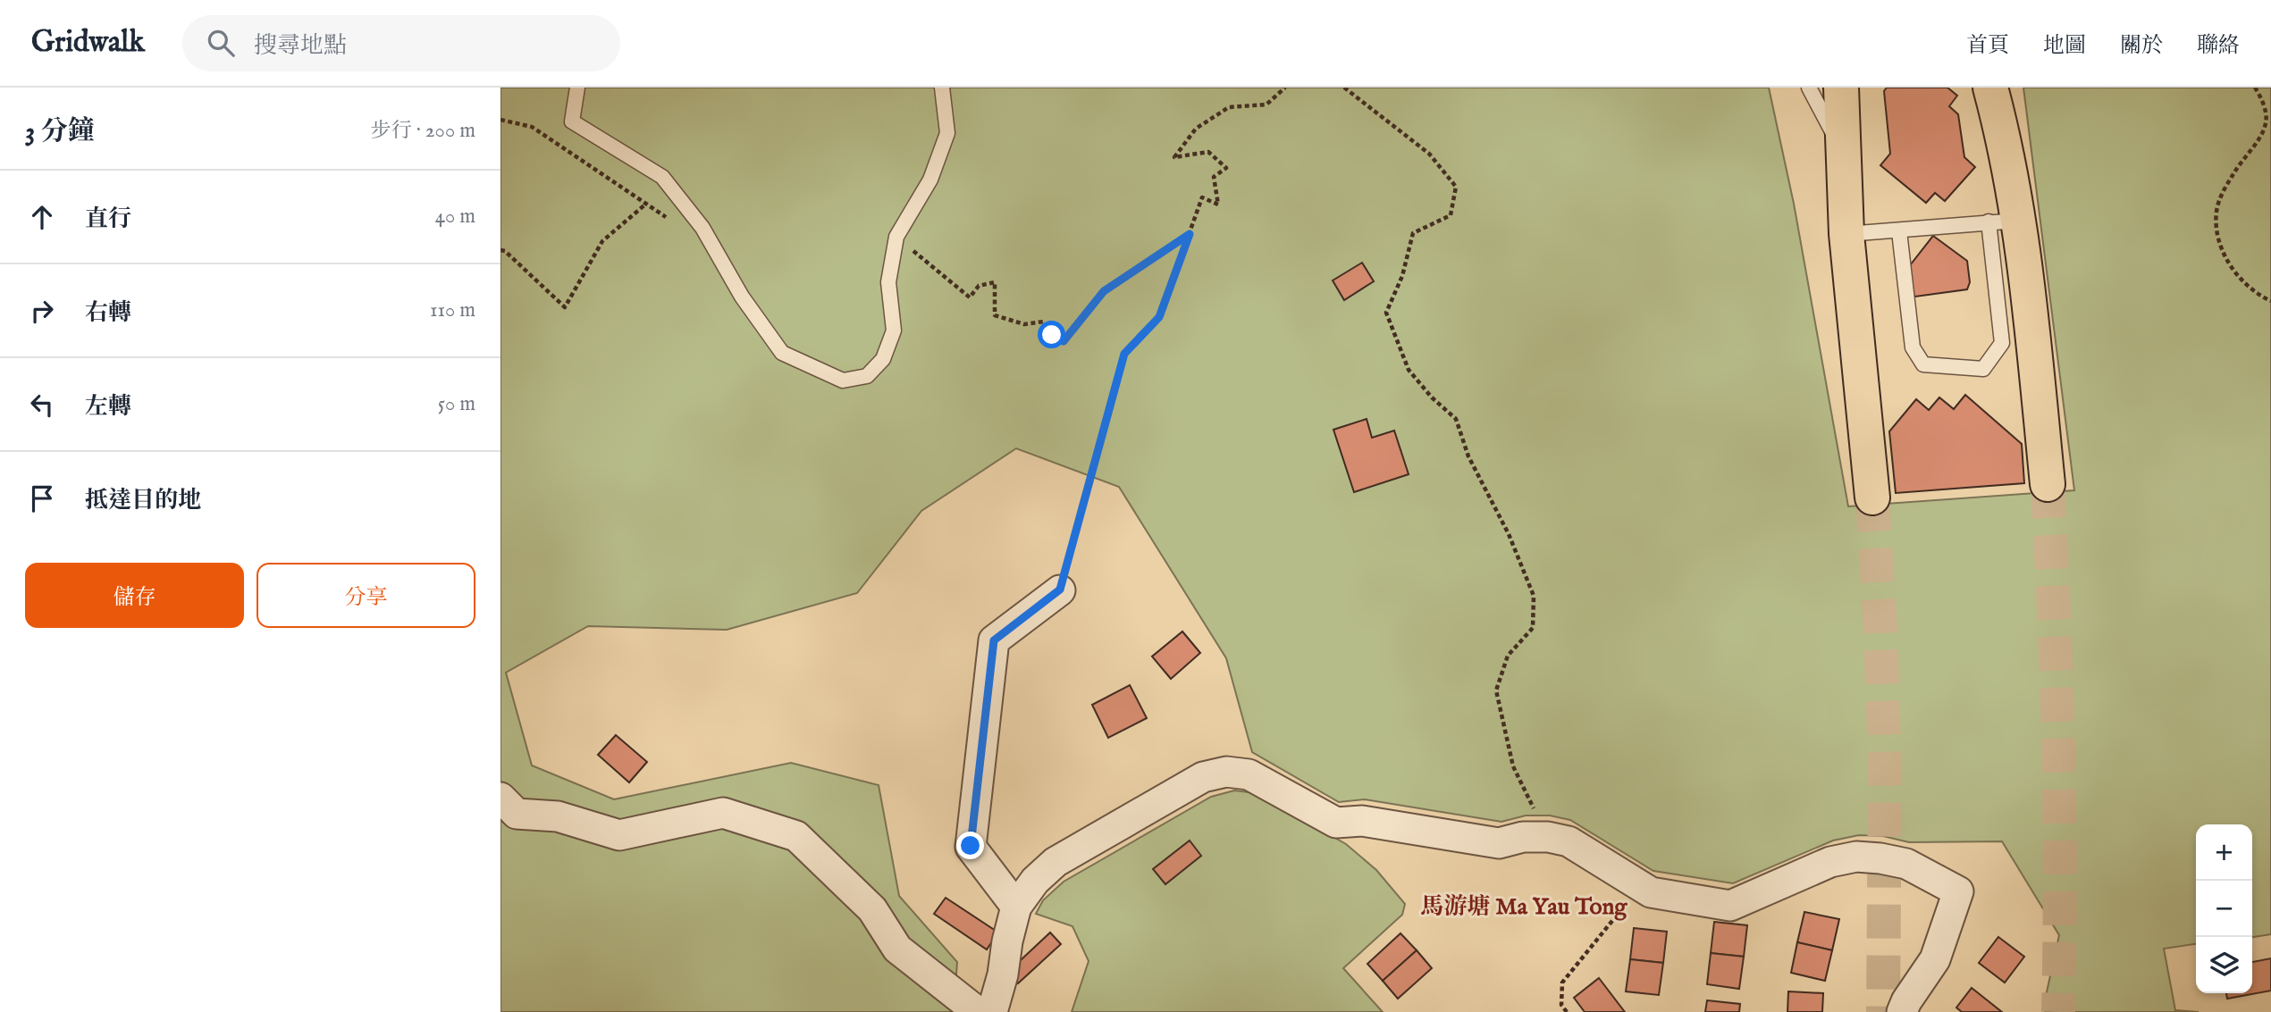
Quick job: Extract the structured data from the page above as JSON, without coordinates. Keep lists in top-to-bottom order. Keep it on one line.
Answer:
{"districts":["馬游塘 Ma Yau Tong"],"page":{"header":"Gridwalk","search":"搜尋地點","nav":["首頁","地圖","關於","聯絡"],"heading":["3 分鐘","步行 · 200 m"],"list":[["直行","40 m"],["右轉","110 m"],["左轉","50 m"],"抵達目的地"],"buttons":["儲存","分享"],"map_buttons":["+","−"]}}
